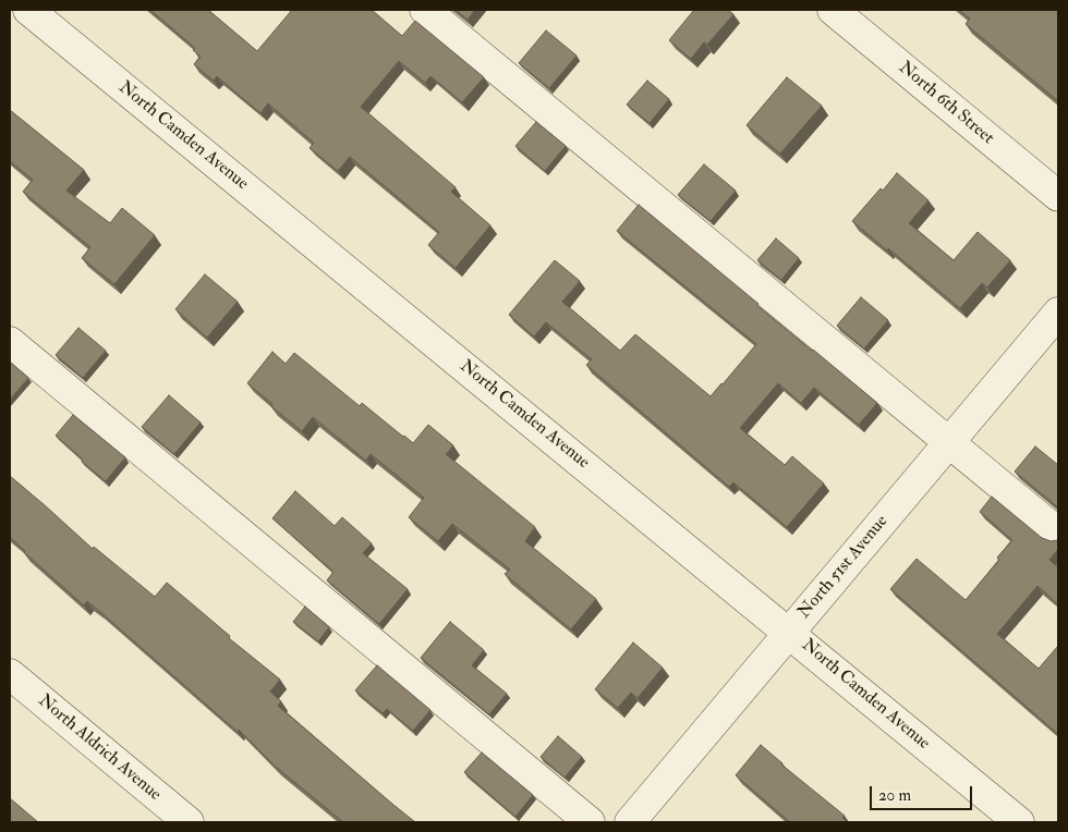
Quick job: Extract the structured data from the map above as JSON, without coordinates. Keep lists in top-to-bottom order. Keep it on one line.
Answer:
{"streets":{"street":["North 6th Street","North Camden Avenue","North 51st Avenue","North Aldrich Avenue"]},"crossings":[["North Camden Avenue","North 51st Avenue"]],"scale_bar":"20 m"}
